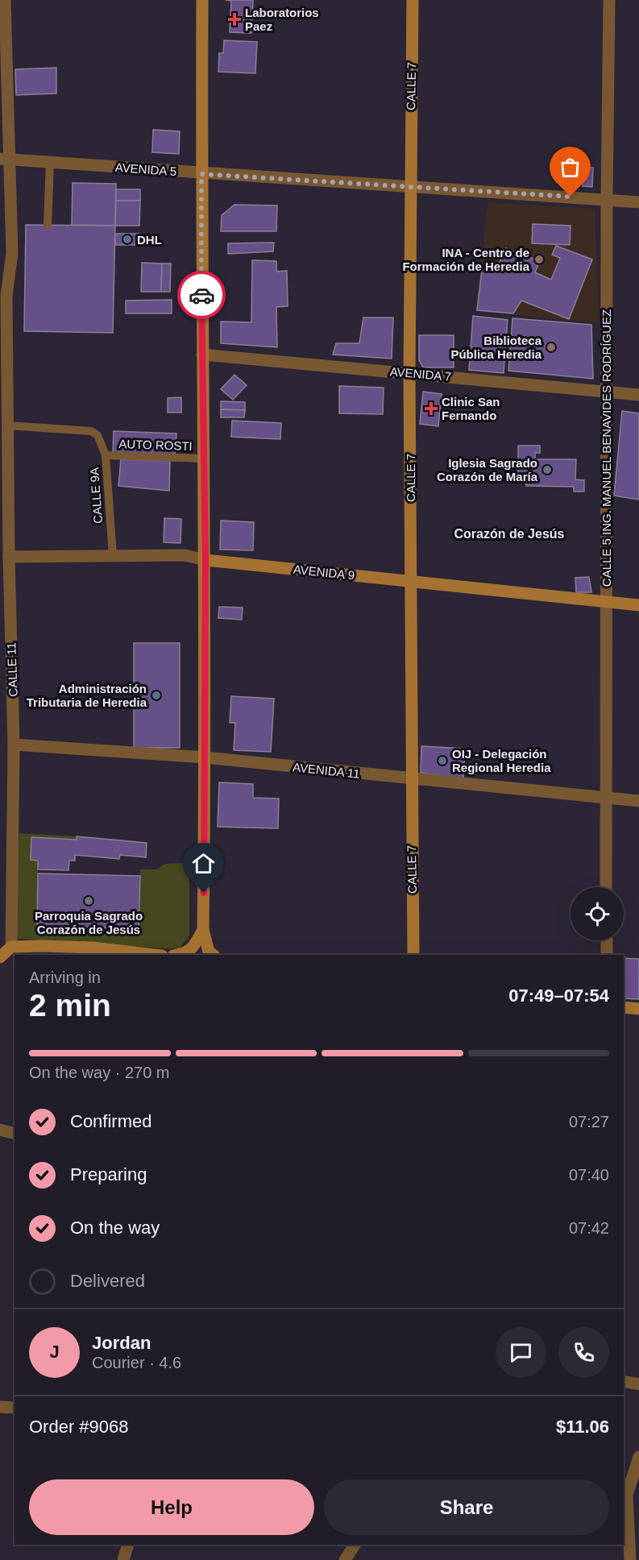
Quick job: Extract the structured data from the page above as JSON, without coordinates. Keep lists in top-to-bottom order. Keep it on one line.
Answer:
{"streets":{"main road":["CALLE 7","AVENIDA 9"],"street":["AVENIDA 5","AVENIDA 7","CALLE 5 ING. MANUEL BENAVIDES RODRÍGUEZ","CALLE 11","AVENIDA 11"],"lane":["AUTO ROSTI","CALLE 9A"]},"crossings":[["CALLE 7","AVENIDA 5"],["CALLE 7","AVENIDA 7"],["CALLE 7","AVENIDA 9"],["CALLE 7","AVENIDA 11"],["AVENIDA 5","CALLE 5 ING. MANUEL BENAVIDES RODRÍGUEZ"],["AVENIDA 5","CALLE 11"],["AVENIDA 7","CALLE 5 ING. MANUEL BENAVIDES RODRÍGUEZ"],["AUTO ROSTI","CALLE 9A"],["CALLE 5 ING. MANUEL BENAVIDES RODRÍGUEZ","AVENIDA 9"],["CALLE 5 ING. MANUEL BENAVIDES RODRÍGUEZ","AVENIDA 11"],["CALLE 9A","AVENIDA 9"],["CALLE 9A","CALLE 11"],["AVENIDA 9","CALLE 11"],["CALLE 11","AVENIDA 11"]],"districts":["Corazón de Jesús"],"places":{"health":["Laboratorios Paez","Clinic San Fernando"],"other":["DHL","INA - Centro de Formación de Heredia","Biblioteca Pública Heredia","Iglesia Sagrado Corazón de María","Administración Tributaria de Heredia","OIJ - Delegación Regional Heredia","Parroquia Sagrado Corazón de Jesús"]},"page":{"heading":["2 min","Arriving in","07:49–07:54"],"panel":["Jordan","Courier · 4.6","Order #9068","$11.06"],"bar":"On the way · 270 m","list":[["Confirmed","07:27"],["Preparing","07:40"],["On the way","07:42"],"Delivered"],"round":"J","buttons":["Help","Share"]}}
